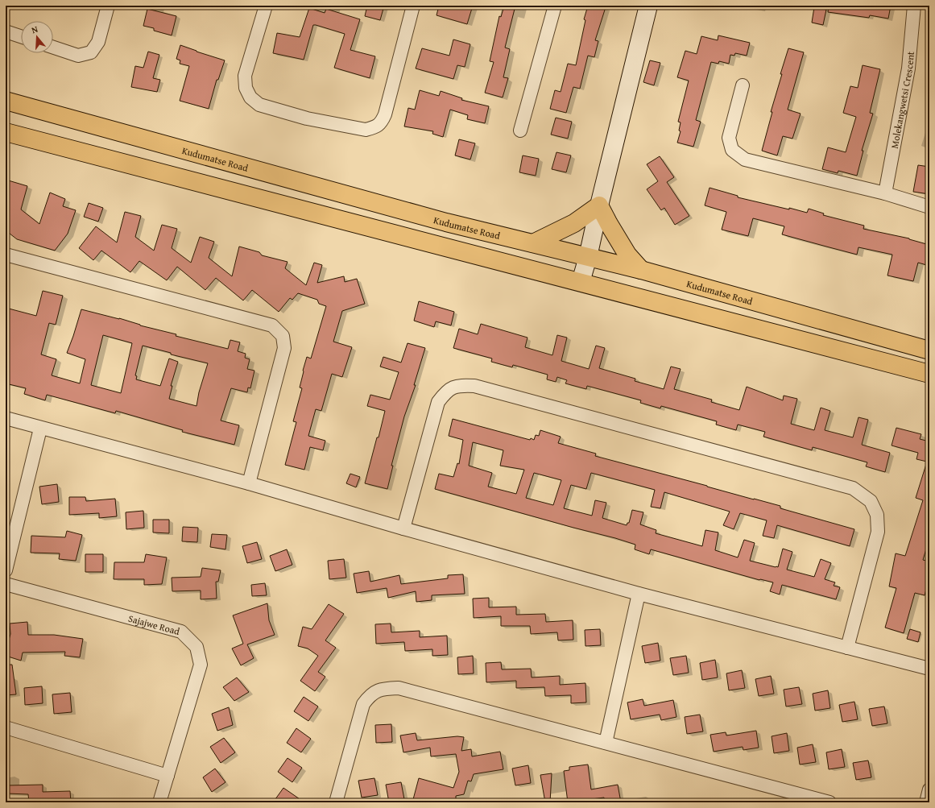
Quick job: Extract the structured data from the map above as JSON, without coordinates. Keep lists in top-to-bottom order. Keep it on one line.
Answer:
{"streets":{"main road":["Kudumatse Road"],"street":["Molekangwetsi Crescent","Sajajwe Road"]},"north":"top"}
